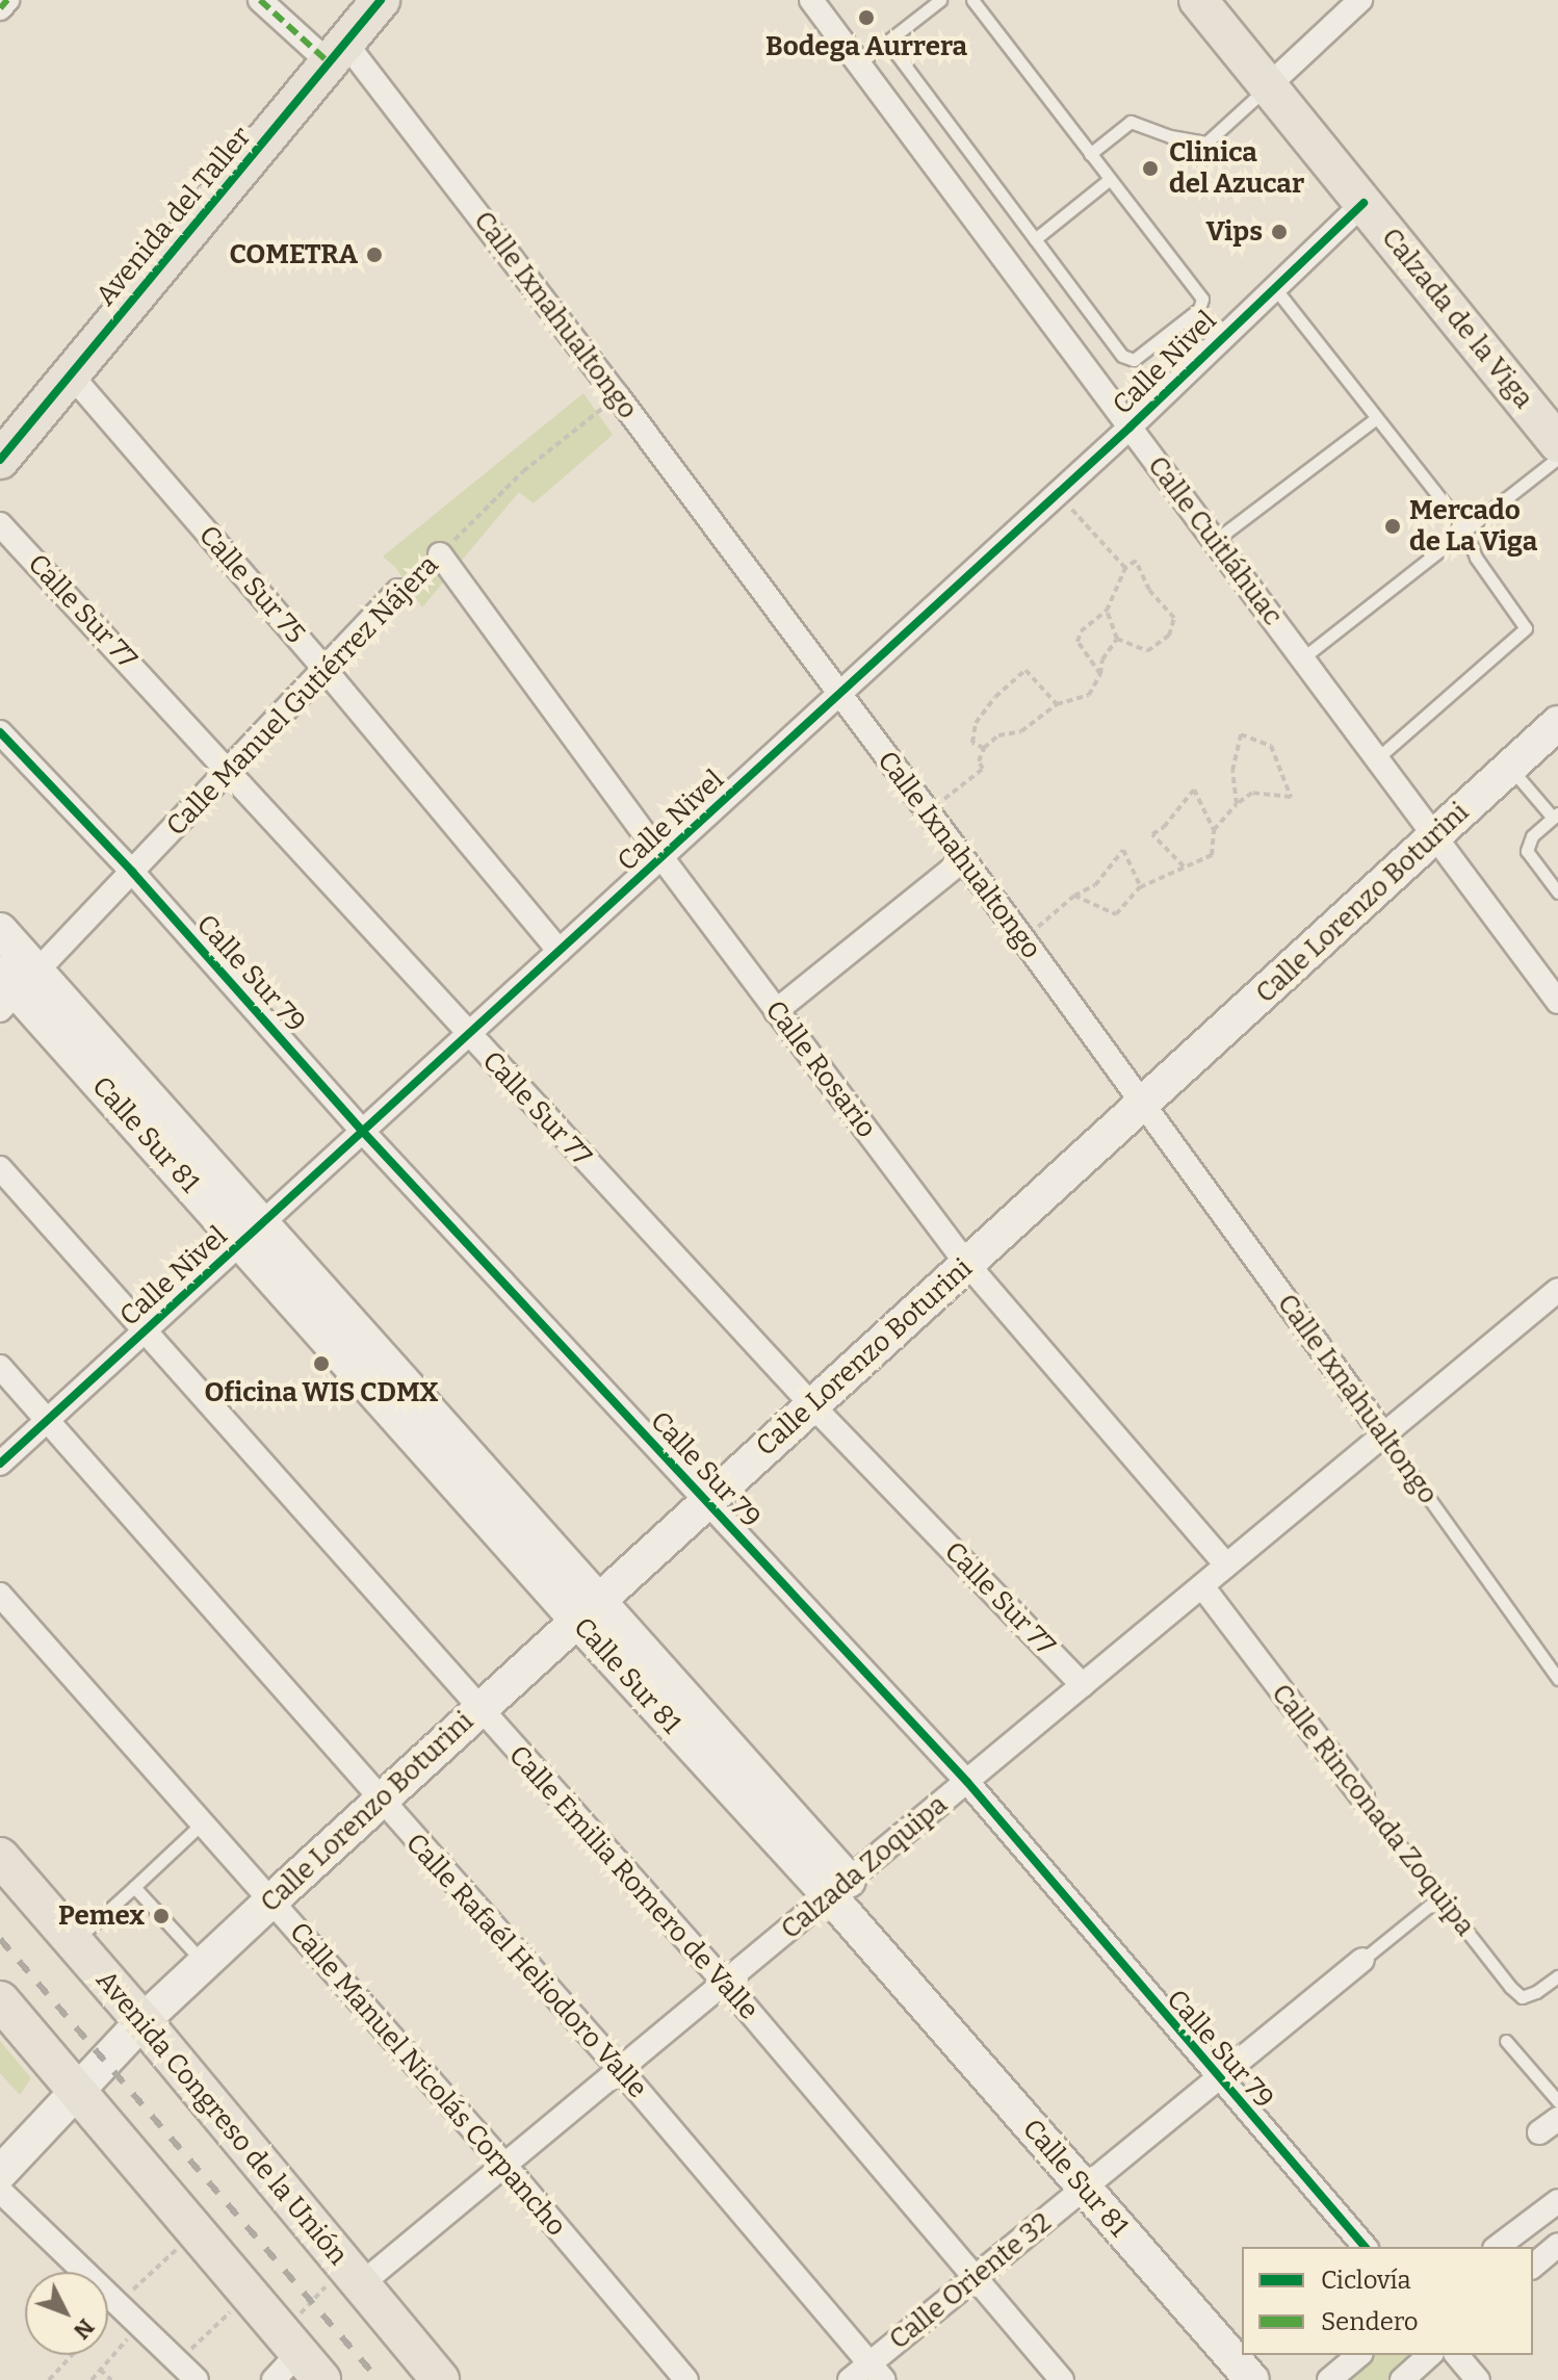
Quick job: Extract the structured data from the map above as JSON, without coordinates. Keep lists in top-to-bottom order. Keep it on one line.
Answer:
{"streets":{"main road":["Avenida del Taller","Calzada de la Viga","Calle Lorenzo Boturini","Calle Sur 81","Avenida Congreso de la Unión"],"street":["Calle Ixnahualtongo","Calle Nivel","Calle Cuitláhuac","Calle Sur 75","Calle Sur 77","Calle Manuel Gutiérrez Nájera","Calle Sur 79","Calle Rosario","Calle Rinconada Zoquipa","Calzada Zoquipa","Calle Emilia Romero de Valle","Calle Rafaél Heliodoro Valle","Calle Manuel Nicolás Corpancho","Calle Oriente 32"]},"crossings":[["Avenida del Taller","Calle Ixnahualtongo"],["Avenida del Taller","Calle Sur 75"],["Calle Ixnahualtongo","Calle Nivel"],["Calle Ixnahualtongo","Calle Manuel Gutiérrez Nájera"],["Calle Ixnahualtongo","Calle Lorenzo Boturini"],["Calle Ixnahualtongo","Calzada Zoquipa"],["Calzada de la Viga","Calle Nivel"],["Calle Nivel","Calle Cuitláhuac"],["Calle Nivel","Calle Sur 75"],["Calle Nivel","Calle Sur 77"],["Calle Nivel","Calle Sur 79"],["Calle Nivel","Calle Rosario"],["Calle Nivel","Calle Sur 81"],["Calle Nivel","Calle Emilia Romero de Valle"],["Calle Nivel","Calle Rafaél Heliodoro Valle"],["Calle Cuitláhuac","Calle Lorenzo Boturini"],["Calle Sur 75","Calle Manuel Gutiérrez Nájera"],["Calle Sur 77","Calle Manuel Gutiérrez Nájera"],["Calle Sur 77","Calle Lorenzo Boturini"],["Calle Sur 77","Calzada Zoquipa"],["Calle Manuel Gutiérrez Nájera","Calle Sur 79"],["Calle Manuel Gutiérrez Nájera","Calle Rosario"],["Calle Manuel Gutiérrez Nájera","Calle Sur 81"],["Calle Lorenzo Boturini","Calle Sur 79"],["Calle Lorenzo Boturini","Calle Rosario"],["Calle Lorenzo Boturini","Calle Sur 81"],["Calle Lorenzo Boturini","Calle Emilia Romero de Valle"],["Calle Lorenzo Boturini","Calle Rafaél Heliodoro Valle"],["Calle Lorenzo Boturini","Calle Manuel Nicolás Corpancho"],["Calle Lorenzo Boturini","Avenida Congreso de la Unión"],["Calle Sur 79","Calzada Zoquipa"],["Calle Sur 79","Calle Oriente 32"],["Calle Rosario","Calzada Zoquipa"],["Calle Sur 81","Calzada Zoquipa"],["Calle Sur 81","Calle Oriente 32"],["Calle Rinconada Zoquipa","Calzada Zoquipa"],["Calle Rinconada Zoquipa","Calle Oriente 32"],["Calzada Zoquipa","Calle Emilia Romero de Valle"],["Calzada Zoquipa","Calle Rafaél Heliodoro Valle"],["Calzada Zoquipa","Calle Manuel Nicolás Corpancho"],["Calzada Zoquipa","Avenida Congreso de la Unión"],["Calle Emilia Romero de Valle","Calle Oriente 32"],["Calle Rafaél Heliodoro Valle","Calle Oriente 32"]],"places":["Bodega Aurrera","Clinica del Azucar","Vips","COMETRA","Mercado de La Viga","Oficina WIS CDMX","Pemex"],"legend":["Ciclovía","Sendero"],"north":"bottom right"}
